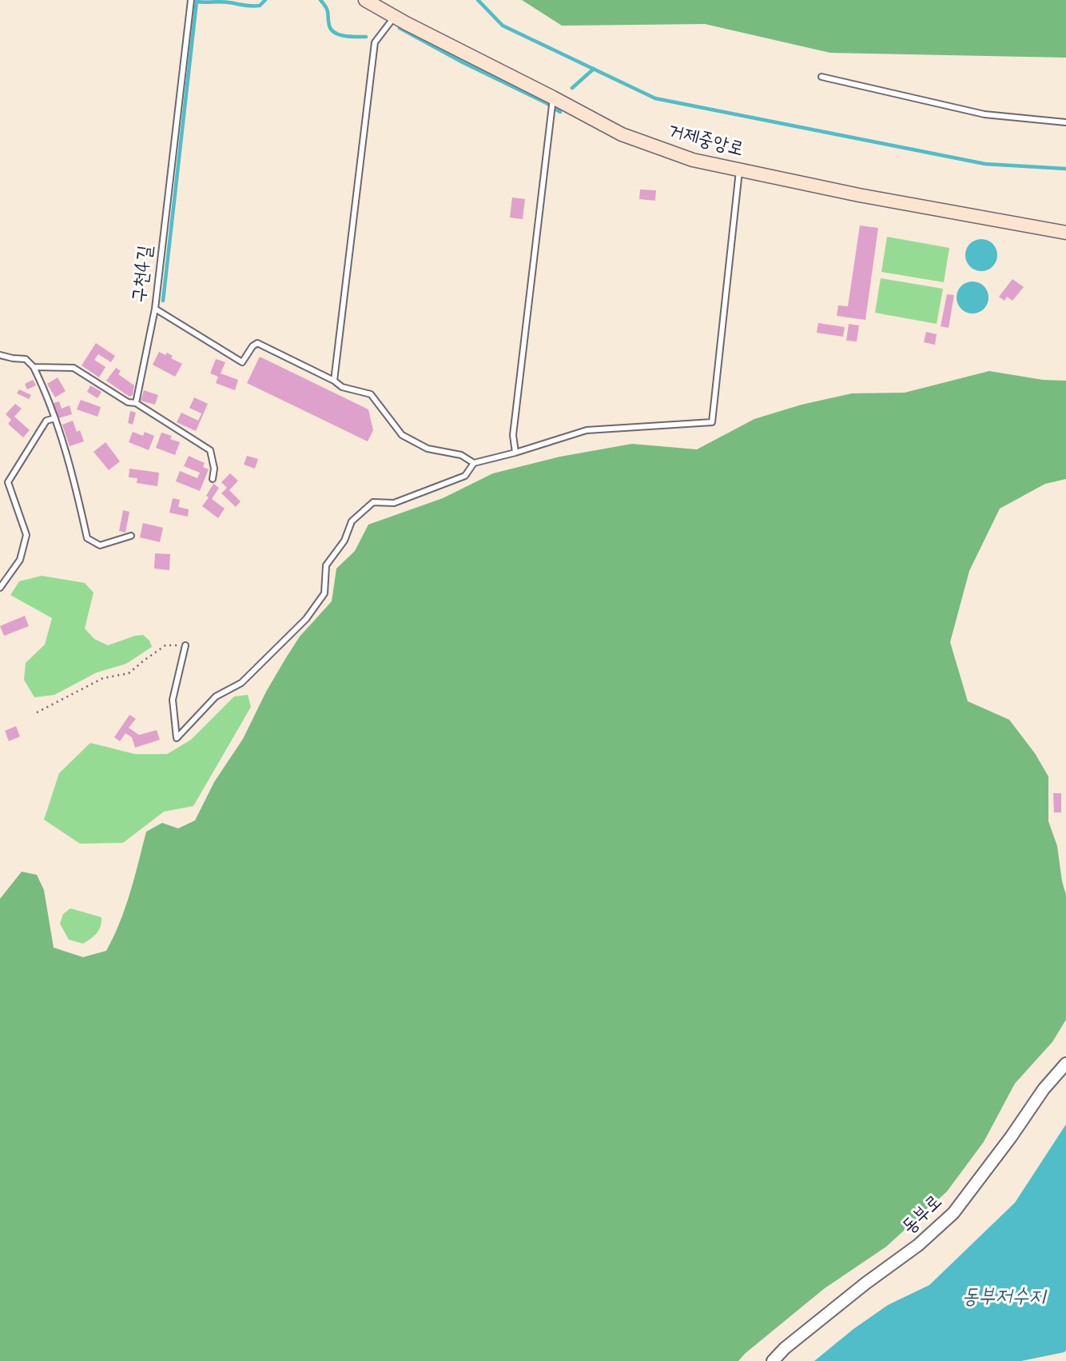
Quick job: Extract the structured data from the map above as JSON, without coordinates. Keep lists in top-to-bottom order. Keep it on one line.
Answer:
{"streets":{"main road":["거제중앙로"],"street":["동부로"],"lane":["구천4길"]},"water":["동부저수지"]}
